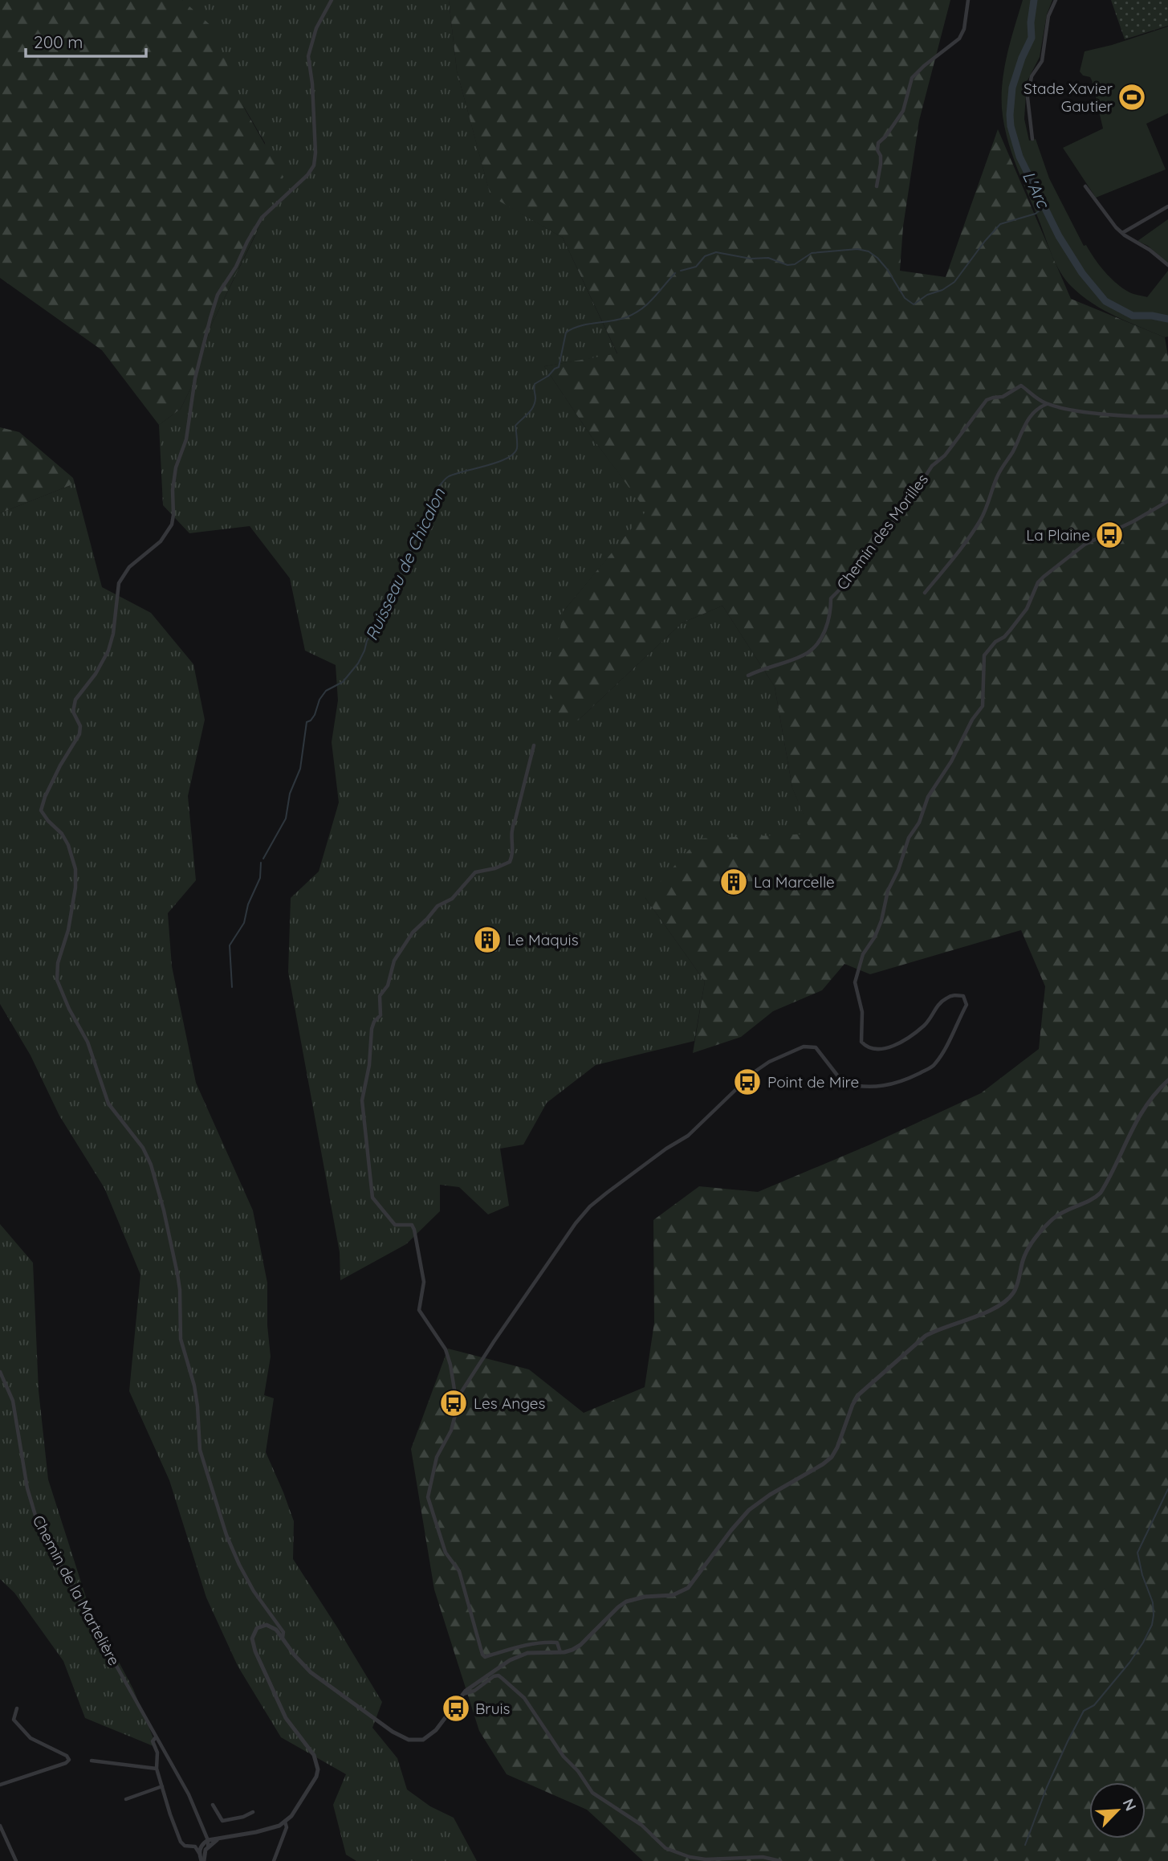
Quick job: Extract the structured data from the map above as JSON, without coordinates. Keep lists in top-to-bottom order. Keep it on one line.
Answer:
{"streets":{"street":["Chemin des Morilles","Chemin de la Martelière"]},"water":["L'Arc","Ruisseau de Chicalon"],"places":{"sports":["Stade Xavier Gautier"],"bus stop":["La Plaine","Point de Mire","Les Anges","Bruis"],"building":["La Marcelle","Le Maquis"]},"scale_bar":"200 m","north":"top right"}
